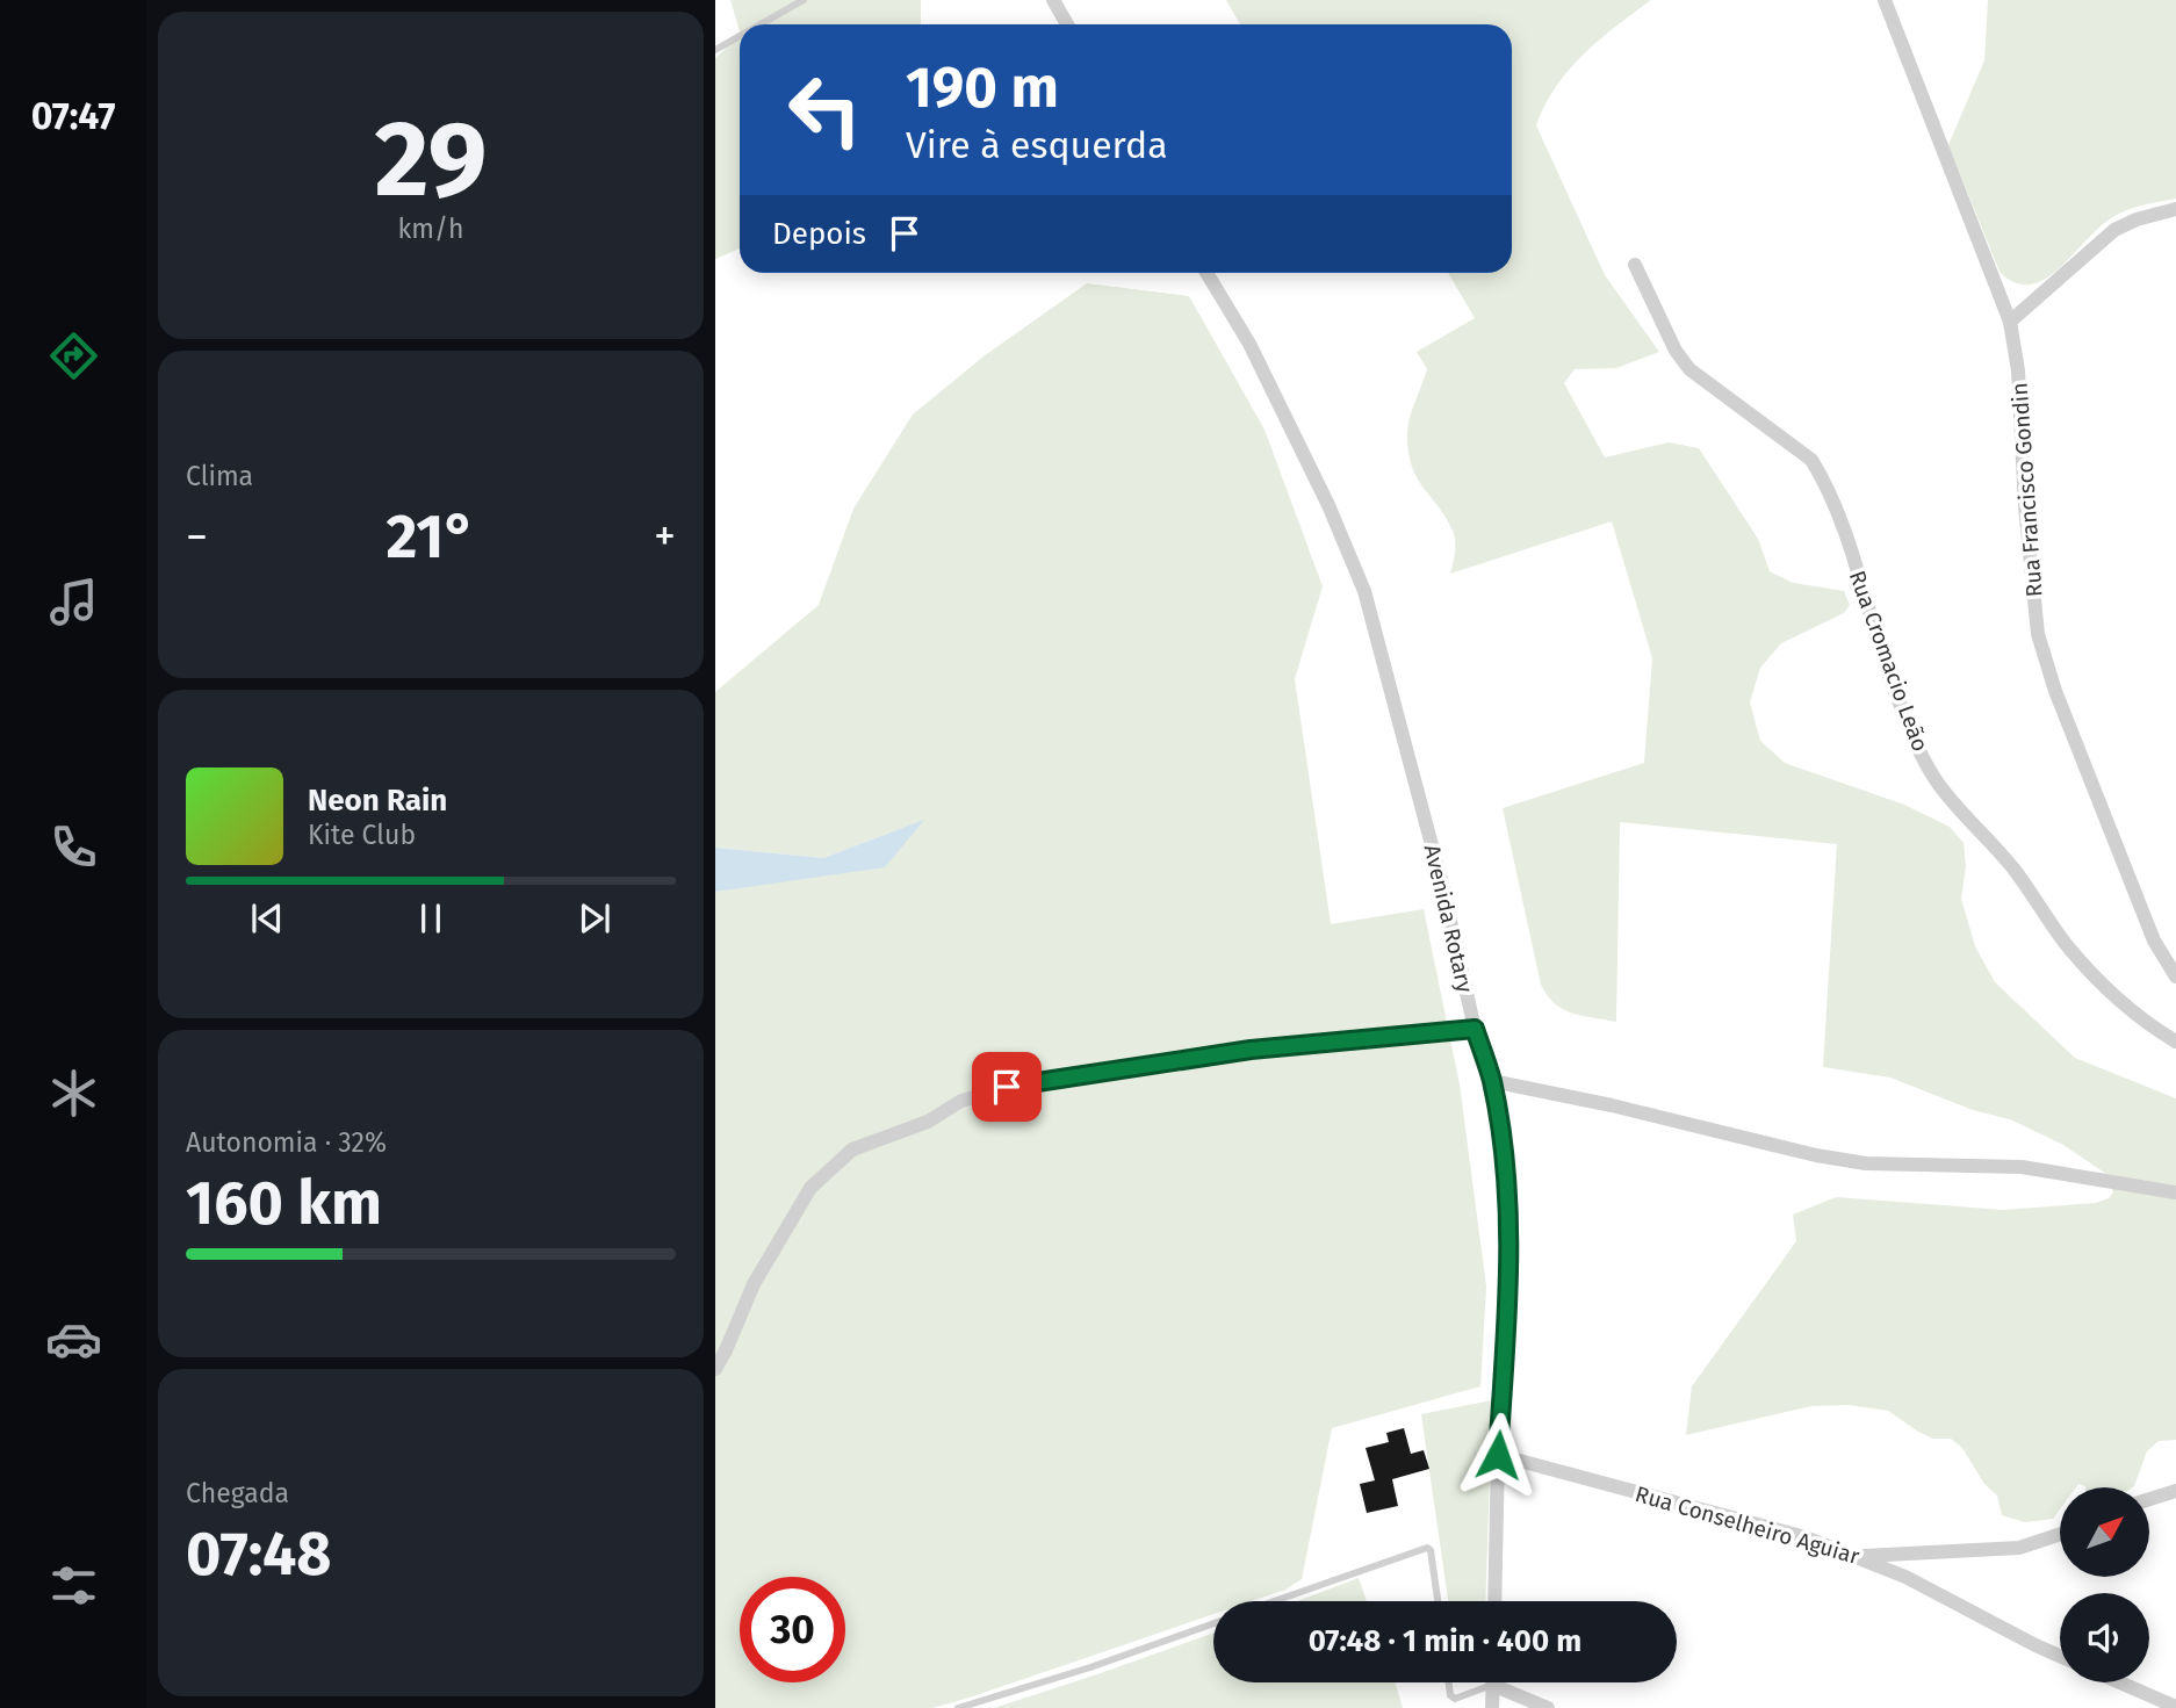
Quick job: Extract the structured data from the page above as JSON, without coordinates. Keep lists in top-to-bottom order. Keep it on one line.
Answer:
{"streets":{"street":["Rua Francisco Gondin","Rua Cromacio Leão","Avenida Rotary","Rua Conselheiro Aguiar"]},"crossings":[["Avenida Rotary","Rua Conselheiro Aguiar"]],"north":"top right","page":{"tabs":"07:47","tile":[["29","km/h"],"Clima",["Autonomia · 32%","160 km"],["Chegada","07:48"]],"turn":["190 m","Vire à esquerda"],"then":"Depois","heat":["−","21°","+"],"song":["Neon Rain","Kite Club"],"limit":"30","trip":"07:48 · 1 min · 400 m"}}
